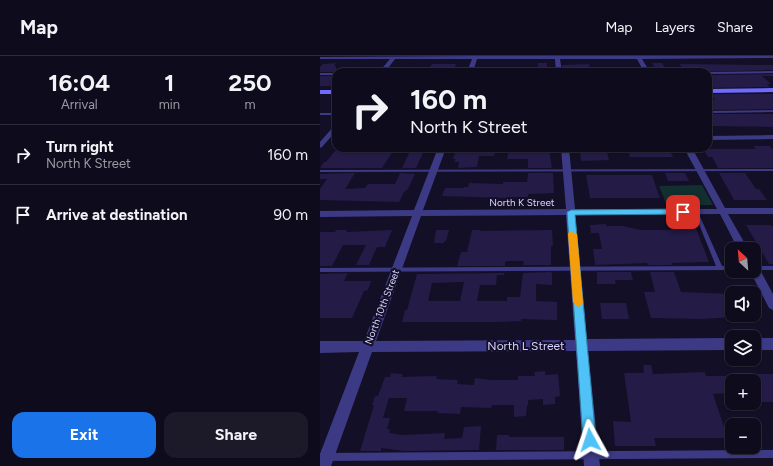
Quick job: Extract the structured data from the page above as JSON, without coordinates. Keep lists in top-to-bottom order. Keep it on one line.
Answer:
{"streets":{"street":["North K Street","North 10th Street","North L Street"]},"crossings":[["North K Street","North 10th Street"],["North 10th Street","North L Street"]],"north":"top left","page":{"header":"Map","nav":["Map","Layers","Share"],"eta":["16:04","Arrival","1","min","250","m"],"turn":["160 m","North K Street"],"list":[{"name":"Turn right","note":"North K Street","value":"160 m"},{"name":"Arrive at destination","value":"90 m"}],"map_buttons":["+","−"],"buttons":["Exit","Share"]}}
